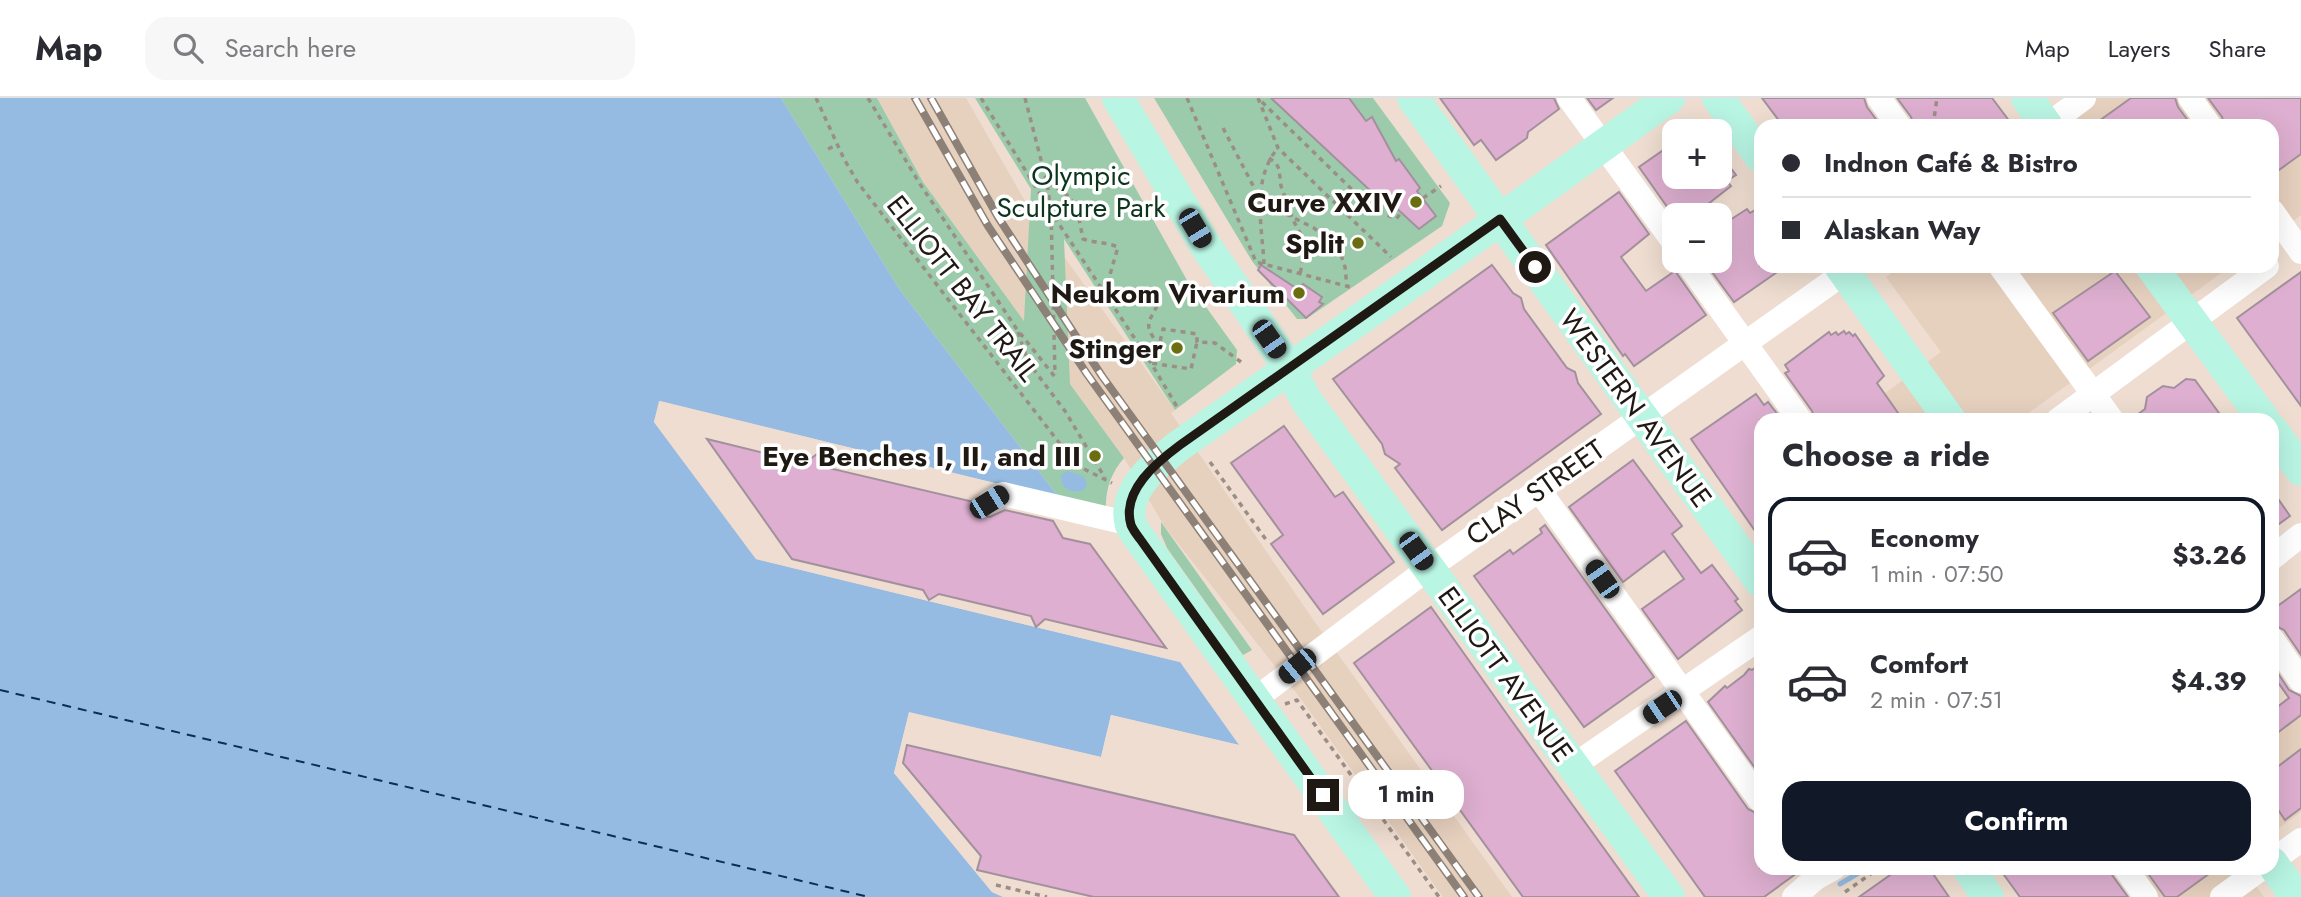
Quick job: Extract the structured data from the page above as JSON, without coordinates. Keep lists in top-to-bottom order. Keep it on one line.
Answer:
{"streets":{"main road":["WESTERN AVENUE","ELLIOTT AVENUE"],"street":["CLAY STREET"],"path":["ELLIOTT BAY TRAIL"]},"crossings":[["WESTERN AVENUE","CLAY STREET"],["CLAY STREET","ELLIOTT AVENUE"]],"parks":["Olympic Sculpture Park"],"places":["Curve XXIV","Split","Neukom Vivarium","Stinger","Eye Benches I, II, and III"],"page":{"header":"Map","search":"Search here","nav":["Map","Layers","Share"],"map_buttons":["+","−"],"banner":["Indnon Café & Bistro","Alaskan Way"],"heading":"Choose a ride","list":[{"name":"Economy","note":"1 min · 07:50","value":"$3.26"},{"name":"Comfort","note":"2 min · 07:51","value":"$4.39"}],"buttons":"Confirm","bubble":"1 min"}}
